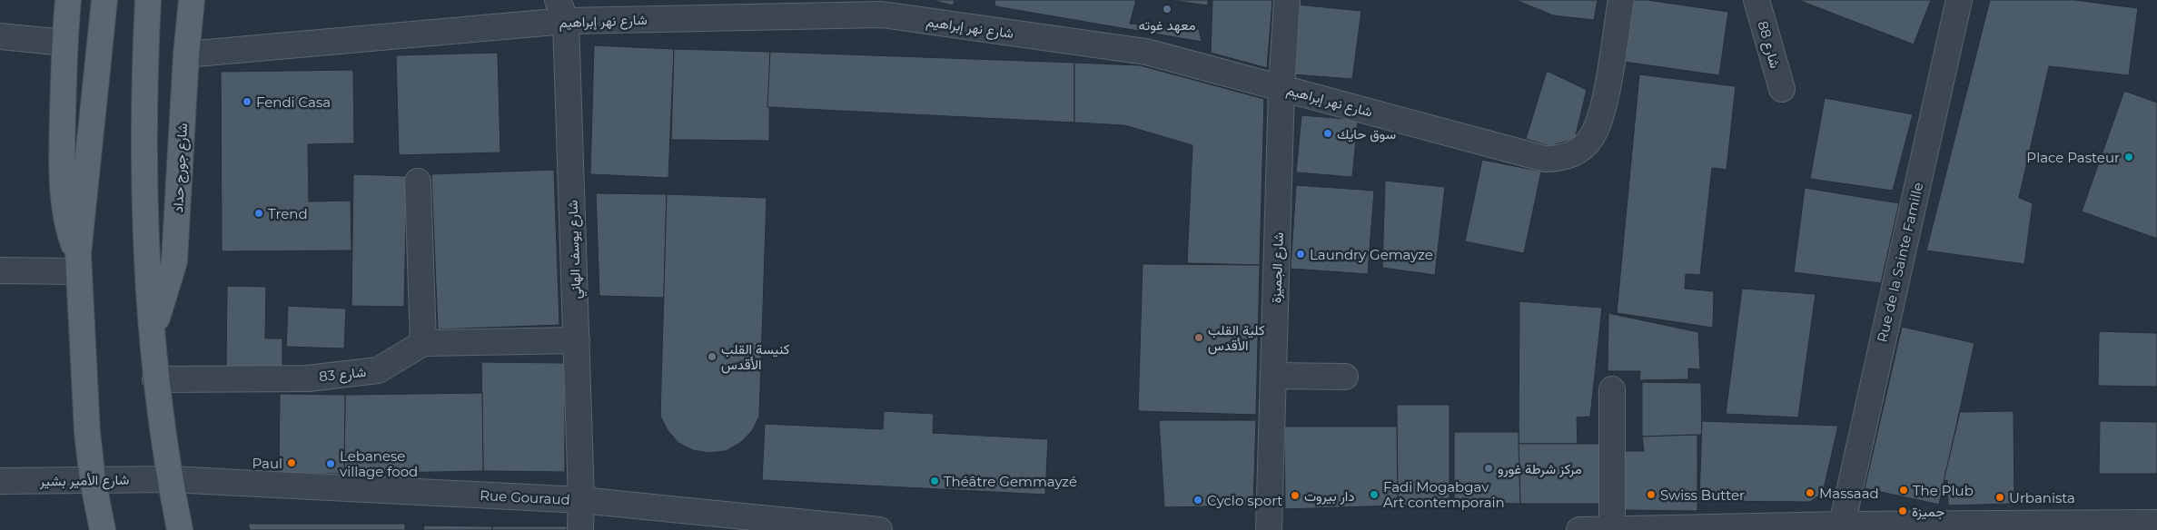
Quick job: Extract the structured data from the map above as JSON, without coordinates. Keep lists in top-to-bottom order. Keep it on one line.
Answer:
{"streets":{"main road":["شارع جورج حداد"],"street":["شارع نهر إبراهيم","شارع 88","شارع يوسف الهاني","Rue de la Sainte Famille","شارع الجميزة","شارع 83","شارع الأمير بشير","Rue Gouraud"]},"crossings":[["شارع نهر إبراهيم","شارع جورج حداد"],["شارع نهر إبراهيم","شارع يوسف الهاني"],["شارع نهر إبراهيم","شارع الجميزة"],["شارع جورج حداد","شارع 83"],["شارع جورج حداد","شارع الأمير بشير"],["شارع جورج حداد","Rue Gouraud"],["شارع يوسف الهاني","شارع 83"],["شارع يوسف الهاني","Rue Gouraud"],["شارع الأمير بشير","Rue Gouraud"]],"places":["معهد غوته","Fendi Casa","سوق حايك","Place Pasteur","Trend","Laundry Gemayze","كلية القلب الأقدس","كنيسة القلب الأقدس","Paul","Lebanese village food","مركز شرطة غورو","Théâtre Gemmayzé","The Plub","Massaad","Fadi Mogabgav Art contemporain","Swiss Butter","دار بيروت","Urbanista","Cyclo sport","جميزة"]}
